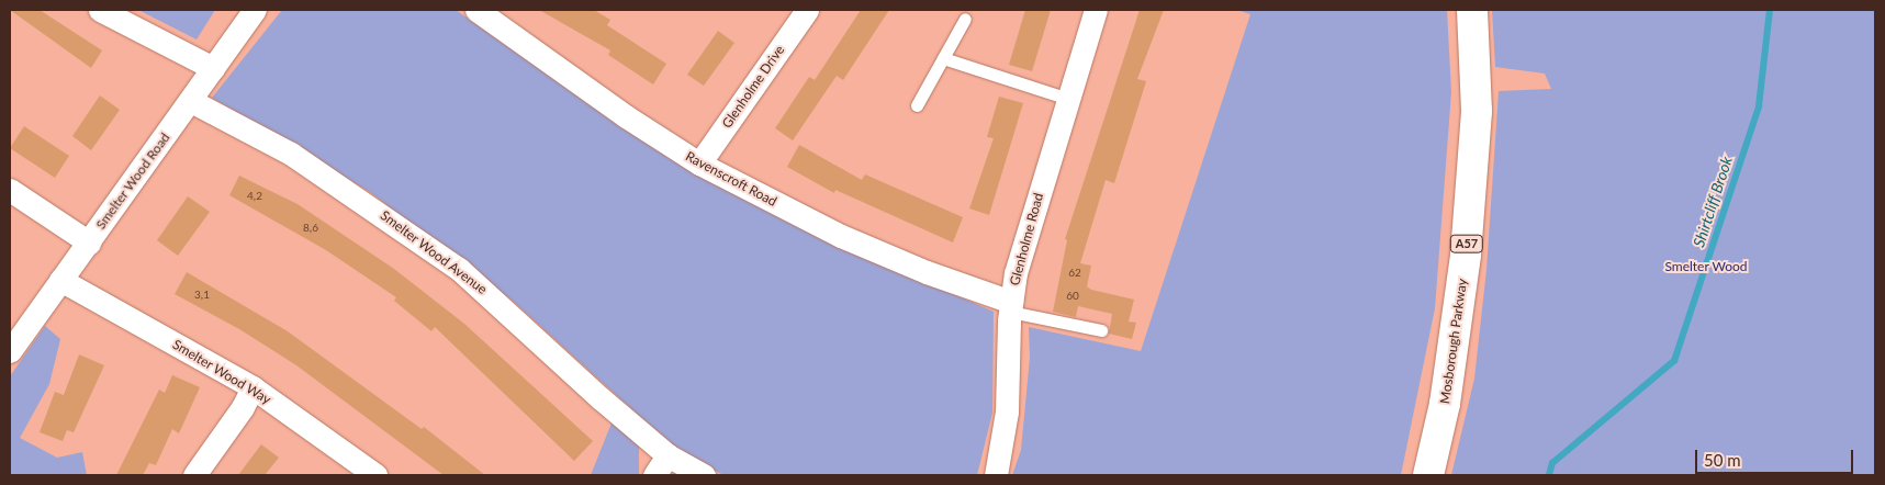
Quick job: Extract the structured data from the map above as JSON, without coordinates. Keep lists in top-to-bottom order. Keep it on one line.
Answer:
{"streets":{"highway":["A57","Mosborough Parkway"],"street":["Glenholme Drive","Ravenscroft Road","Smelter Wood Road","Glenholme Road","Smelter Wood Avenue","Smelter Wood Way"]},"crossings":[["Glenholme Drive","Ravenscroft Road"],["Ravenscroft Road","Glenholme Road"],["Smelter Wood Road","Smelter Wood Avenue"],["Smelter Wood Road","Smelter Wood Way"]],"water":["Shirtcliff Brook"],"parks":["Smelter Wood"],"house_numbers":["4,2","8,6","62","3,1","60"],"scale_bar":"50 m"}
